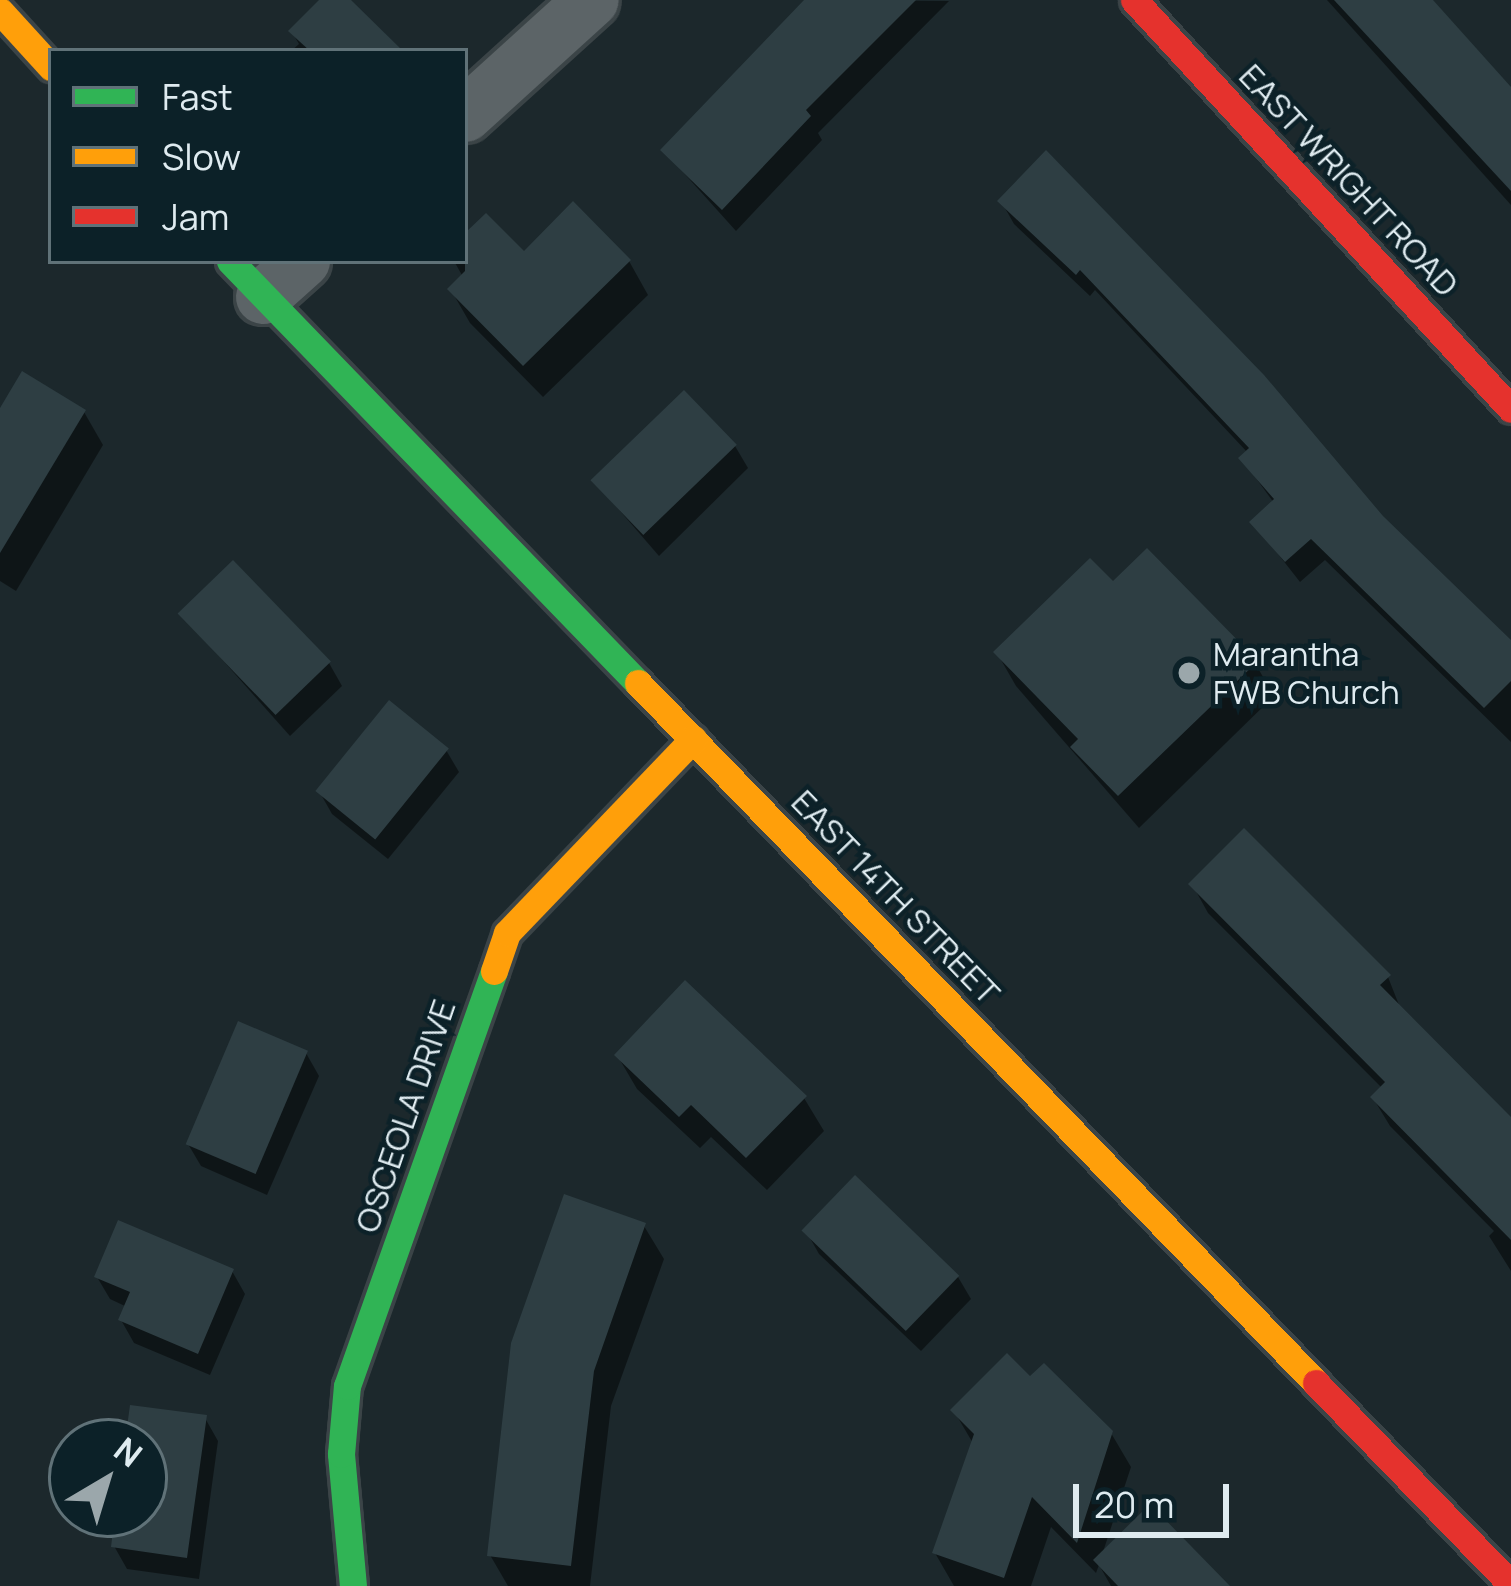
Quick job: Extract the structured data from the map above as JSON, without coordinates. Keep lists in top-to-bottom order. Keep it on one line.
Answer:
{"streets":{"street":["EAST WRIGHT ROAD","EAST 14TH STREET","OSCEOLA DRIVE"]},"crossings":[["EAST 14TH STREET","OSCEOLA DRIVE"]],"places":["Marantha FWB Church"],"legend":["Fast","Slow","Jam"],"scale_bar":"20 m","north":"top right"}
